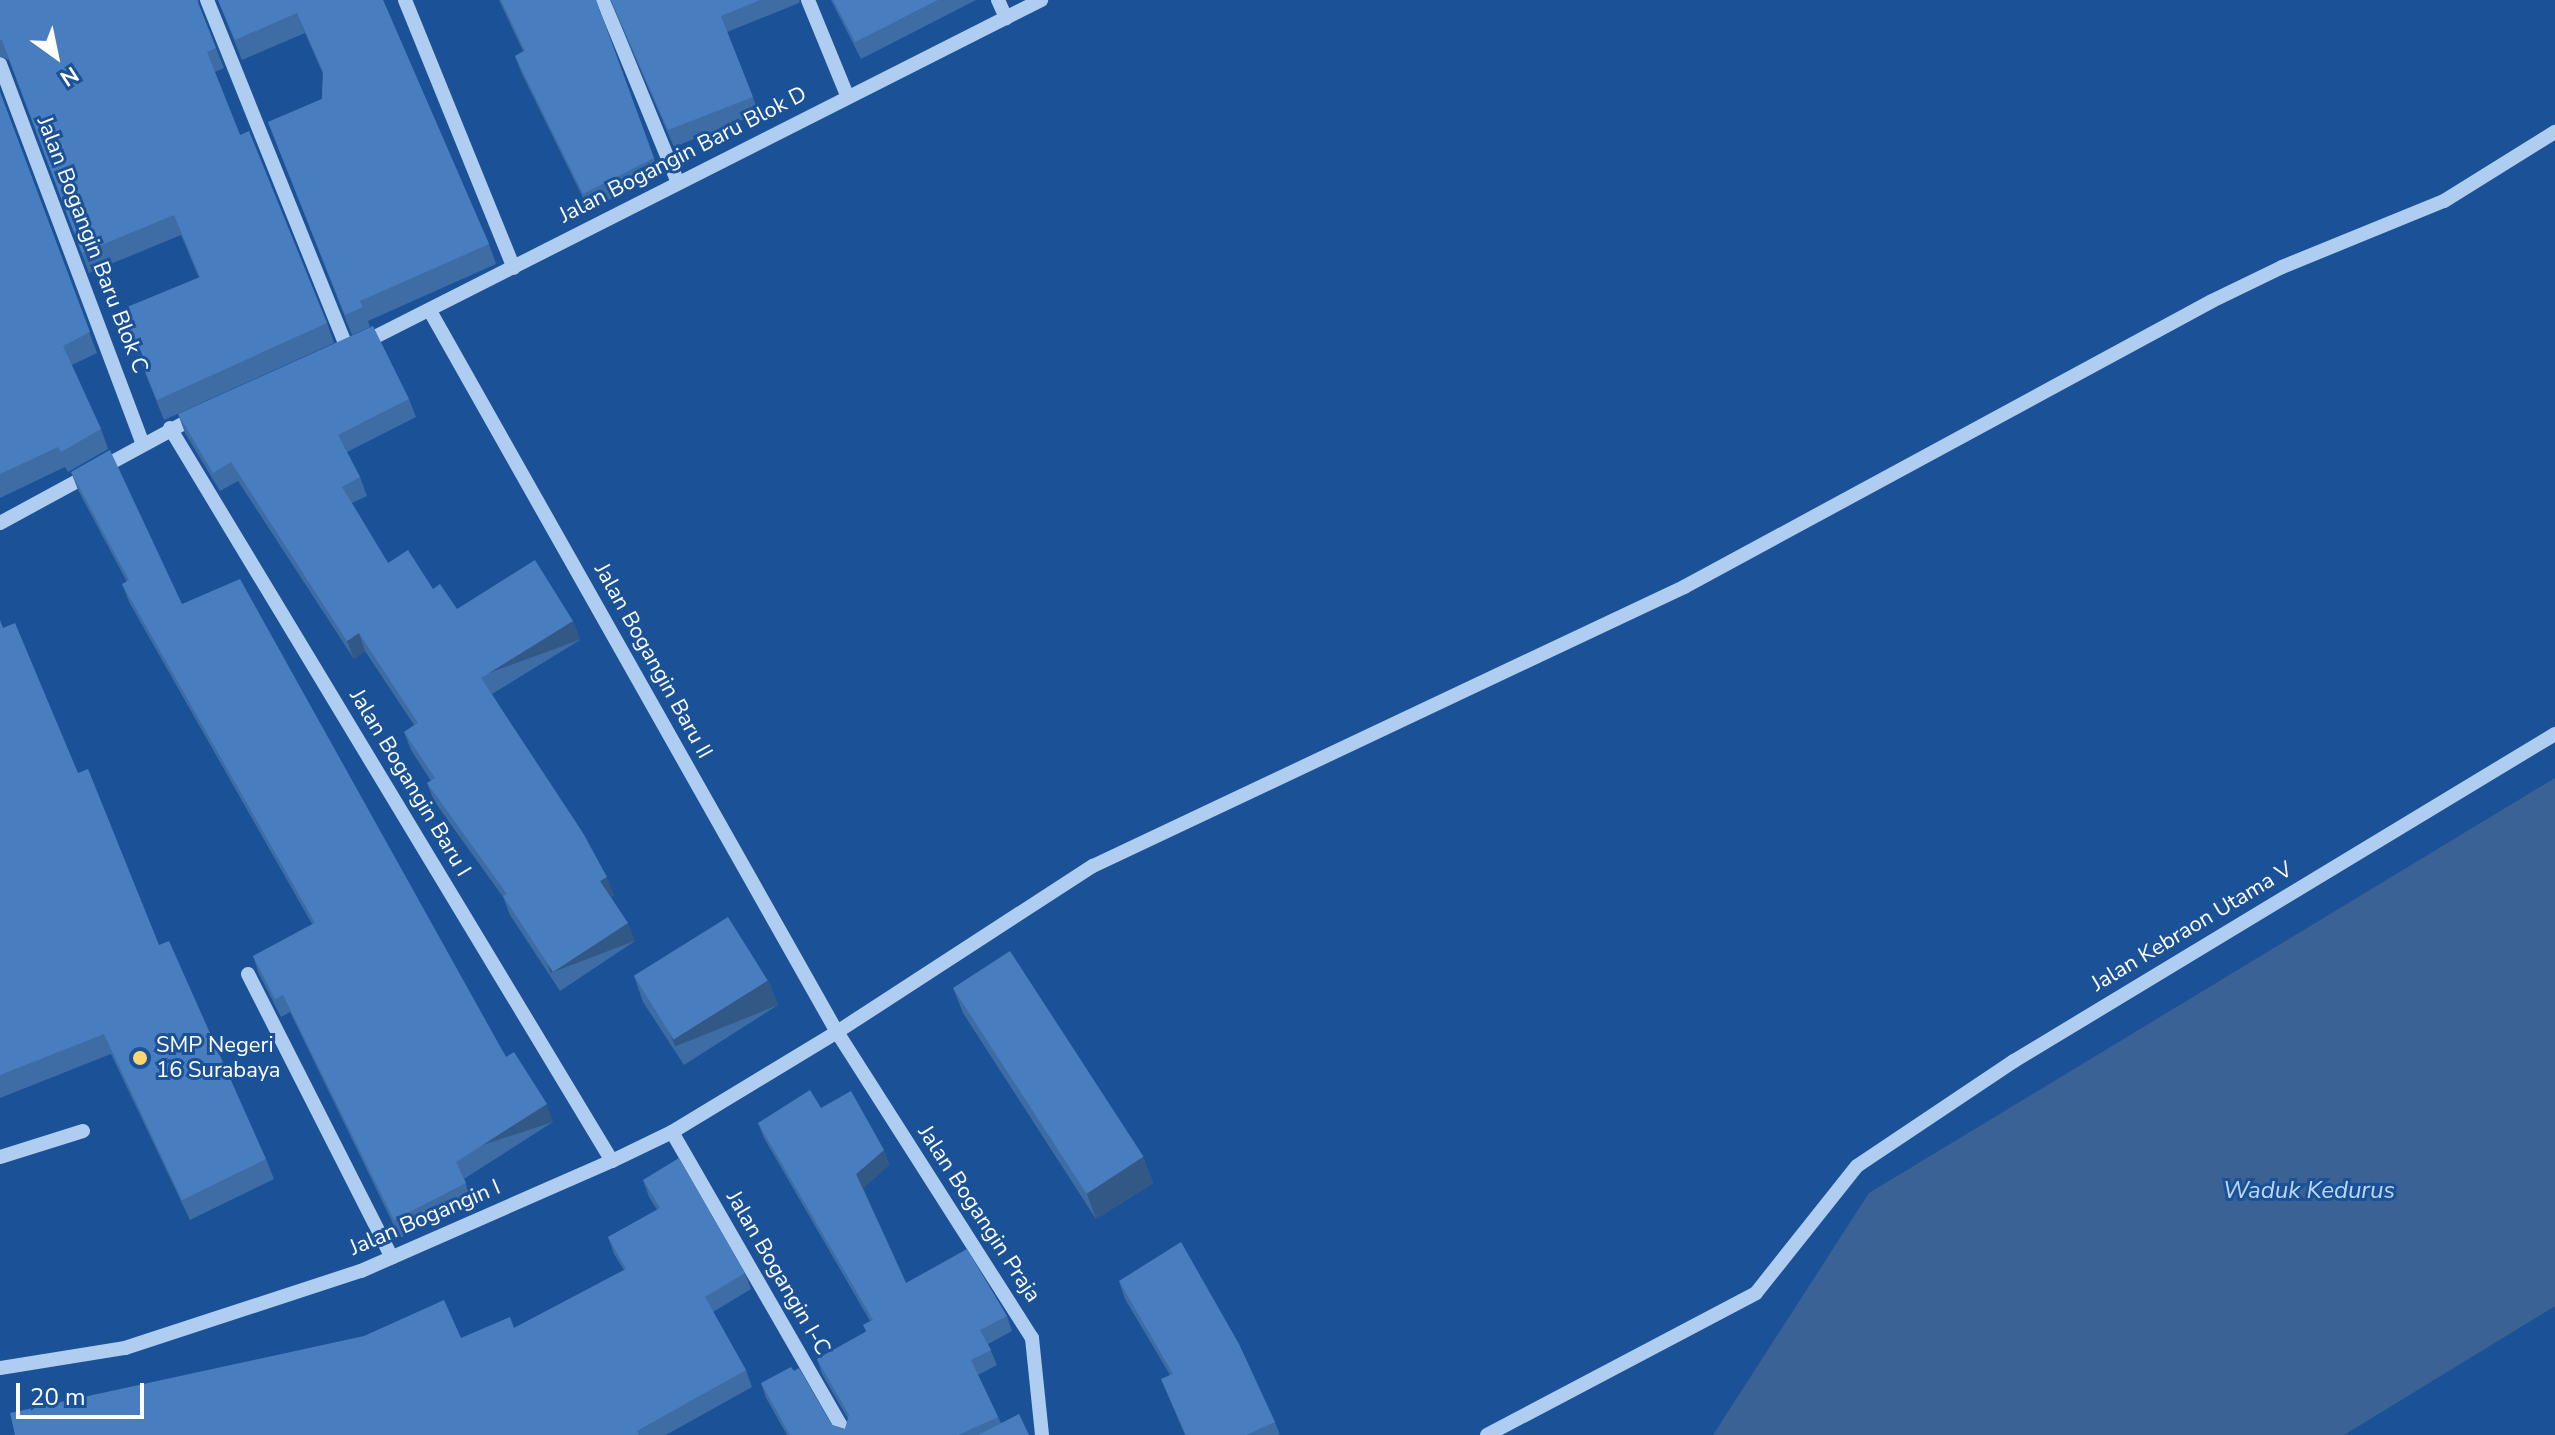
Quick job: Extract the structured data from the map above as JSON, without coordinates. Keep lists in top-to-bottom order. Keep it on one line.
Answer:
{"streets":{"street":["Jalan Bogangin Baru Blok D","Jalan Bogangin Baru Blok C","Jalan Bogangin Baru II","Jalan Bogangin Baru I","Jalan Kebraon Utama V","Jalan Bogangin Praja","Jalan Bogangin I","Jalan Bogangin I-C"]},"crossings":[["Jalan Bogangin Baru Blok D","Jalan Bogangin Baru II"],["Jalan Bogangin Baru II","Jalan Bogangin Praja"],["Jalan Bogangin Baru II","Jalan Bogangin I"],["Jalan Bogangin Baru I","Jalan Bogangin I"],["Jalan Bogangin Praja","Jalan Bogangin I"],["Jalan Bogangin I","Jalan Bogangin I-C"]],"water":["Waduk Kedurus"],"places":["SMP Negeri 16 Surabaya"],"scale_bar":"20 m","north":"bottom right"}
